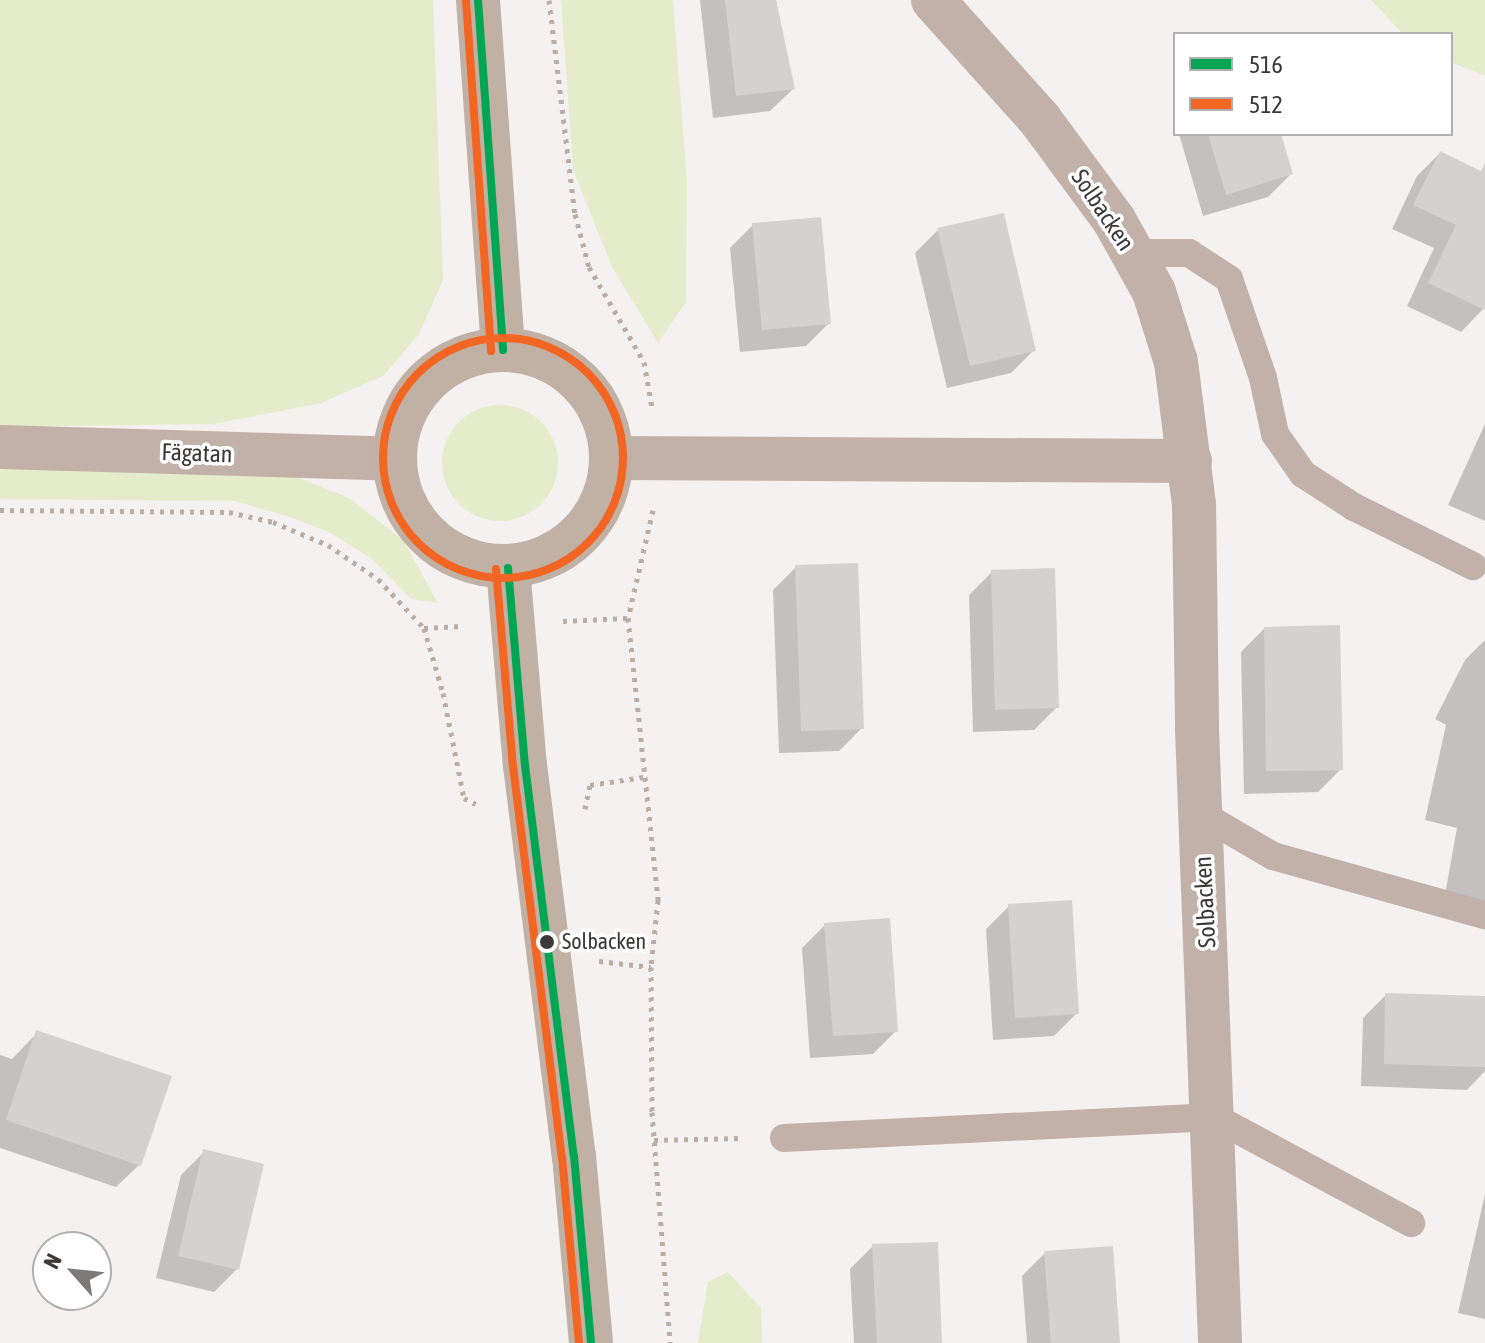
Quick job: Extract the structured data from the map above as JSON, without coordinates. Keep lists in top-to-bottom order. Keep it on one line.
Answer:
{"streets":{"street":["Solbacken","Fägatan"]},"places":["Solbacken"],"lines":["transit line 516","transit line 512"],"legend":["516","512"],"north":"top left"}
